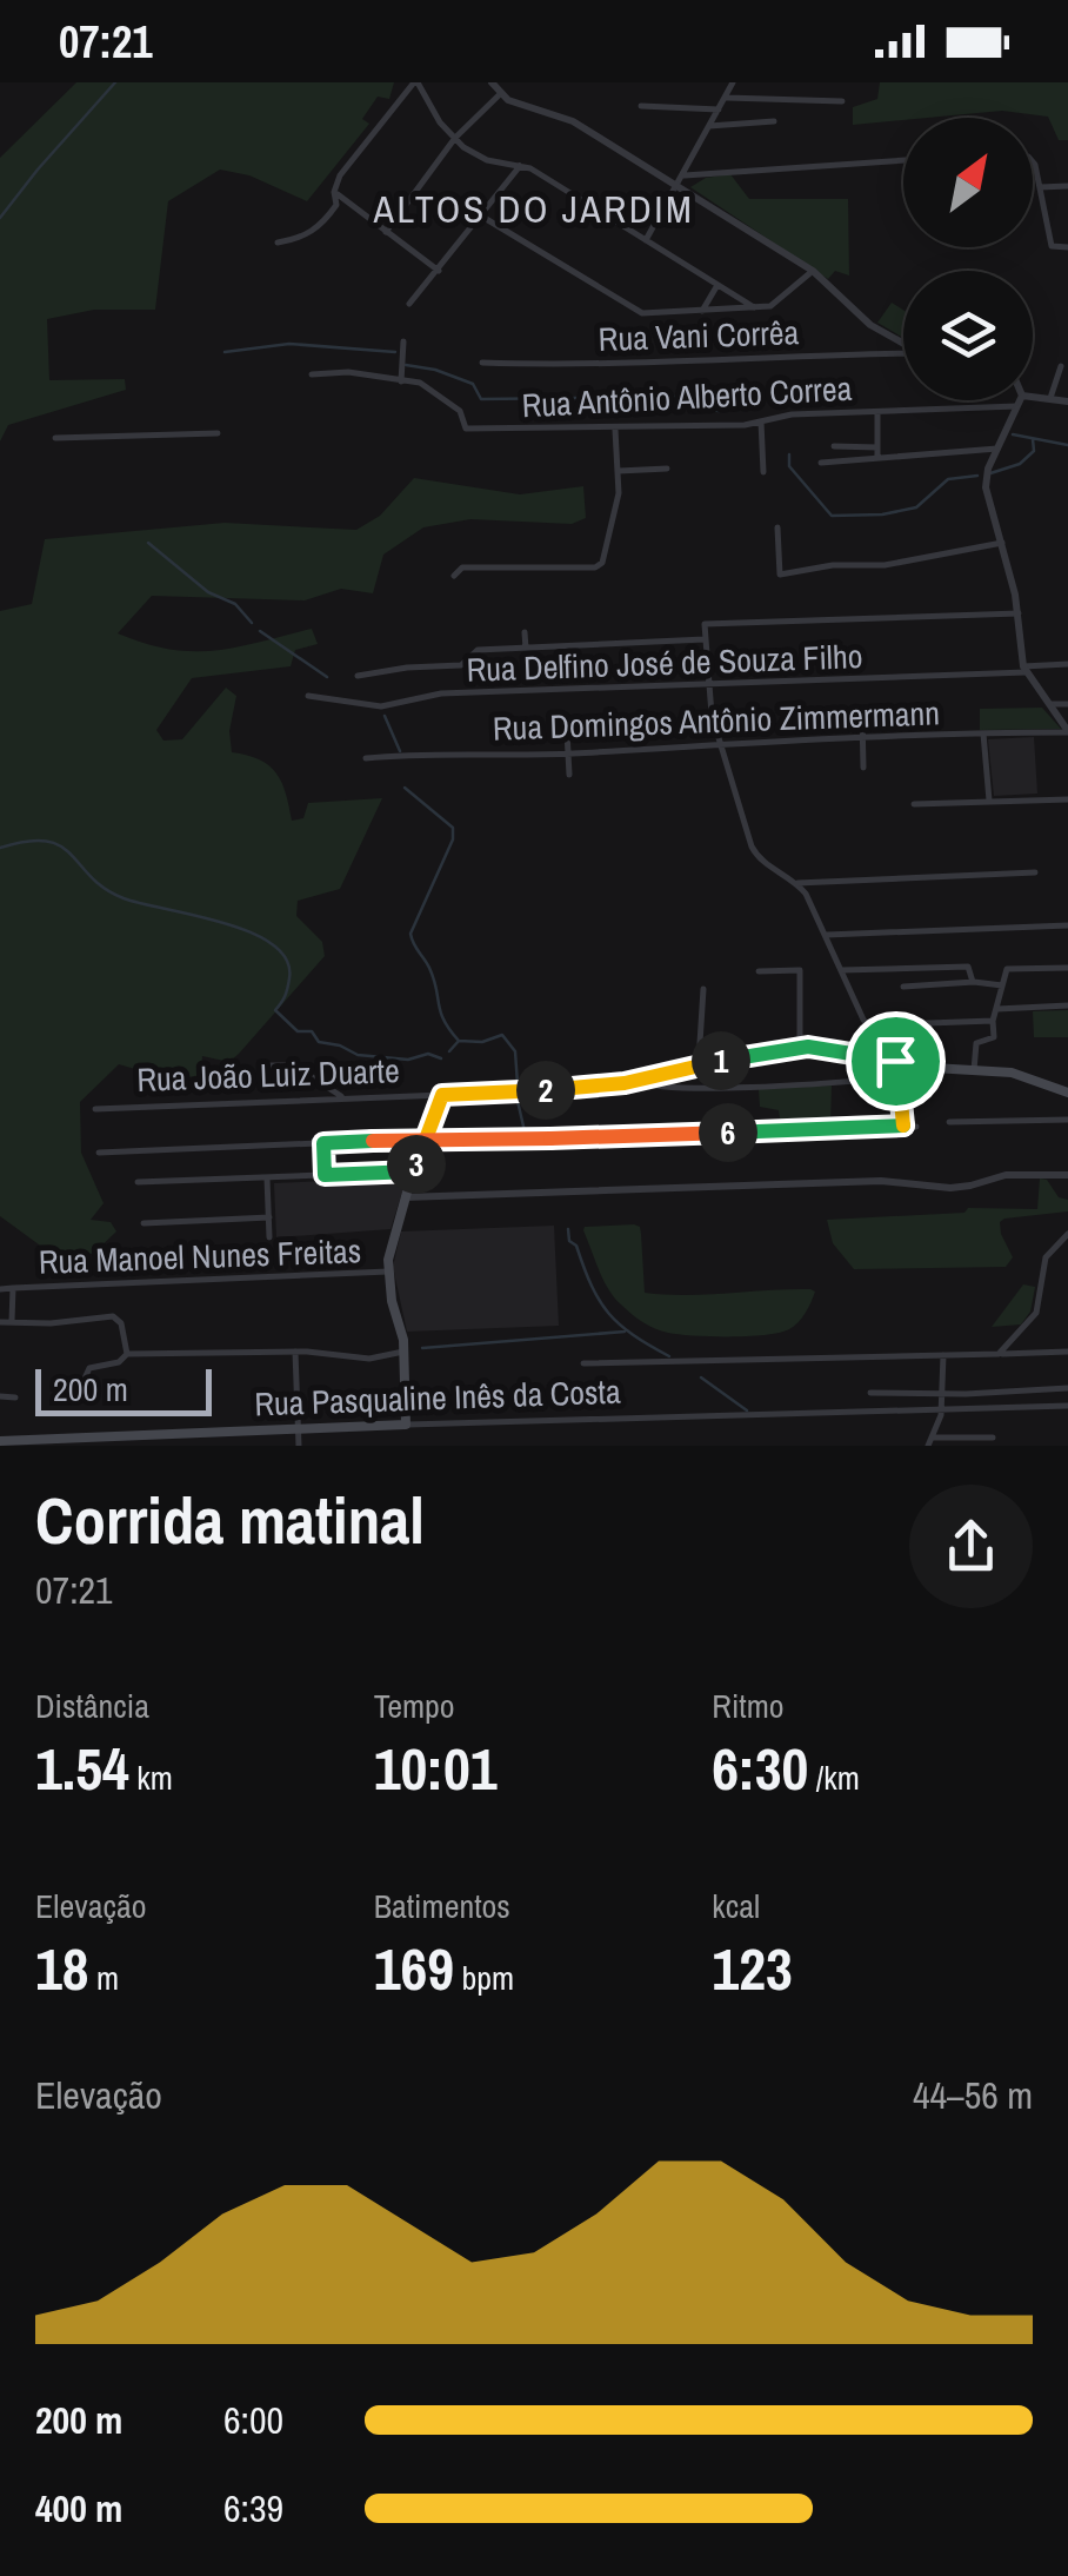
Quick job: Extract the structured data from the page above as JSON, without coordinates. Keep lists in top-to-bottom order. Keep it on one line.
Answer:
{"streets":{"main road":["Rua João Luiz Duarte","Rua Pasqualine Inês da Costa"],"street":["Rua Vani Corrêa","Rua Antônio Alberto Correa","Rua Delfino José de Souza Filho","Rua Domingos Antônio Zimmermann","Rua Manoel Nunes Freitas"]},"districts":["ALTOS DO JARDIM"],"scale_bar":"200 m","north":"top right","page":{"status":"07:21","pins":["1","2","6","3"],"scale":"200 m","heading":["Corrida matinal","07:21"],"stats":[["Distância","1.54 km"],["Tempo","10:01"],["Ritmo","6:30 /km"],["Elevação","18 m"],["Batimentos","169 bpm"],["kcal","123"]],"chart":["Elevação","44–56 m"],"list":[{"name":"200 m","note":"6:00"},{"name":"400 m","note":"6:39"}]}}
